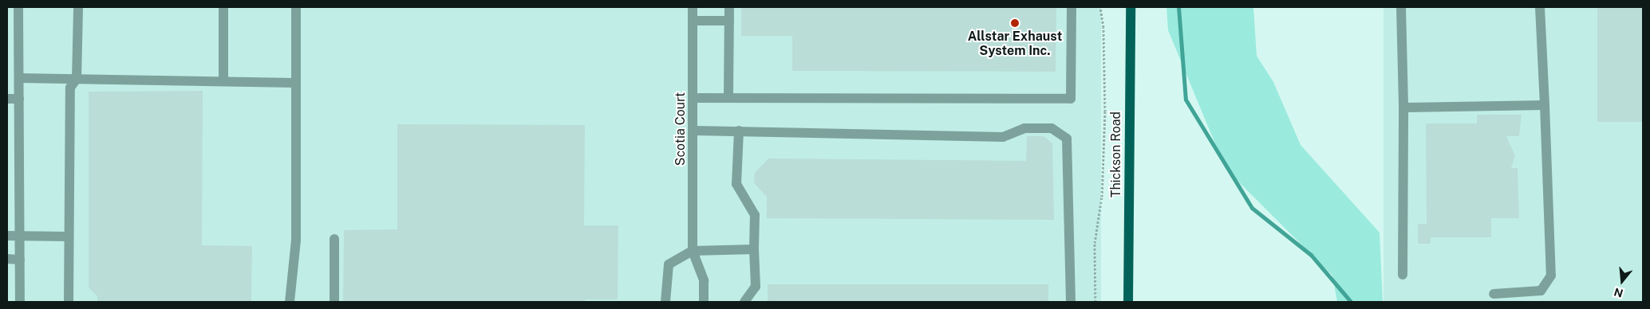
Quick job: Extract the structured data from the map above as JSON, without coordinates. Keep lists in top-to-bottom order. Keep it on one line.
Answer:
{"streets":{"main road":["Thickson Road"],"street":["Scotia Court"]},"places":["Allstar Exhaust System Inc."],"north":"bottom"}
